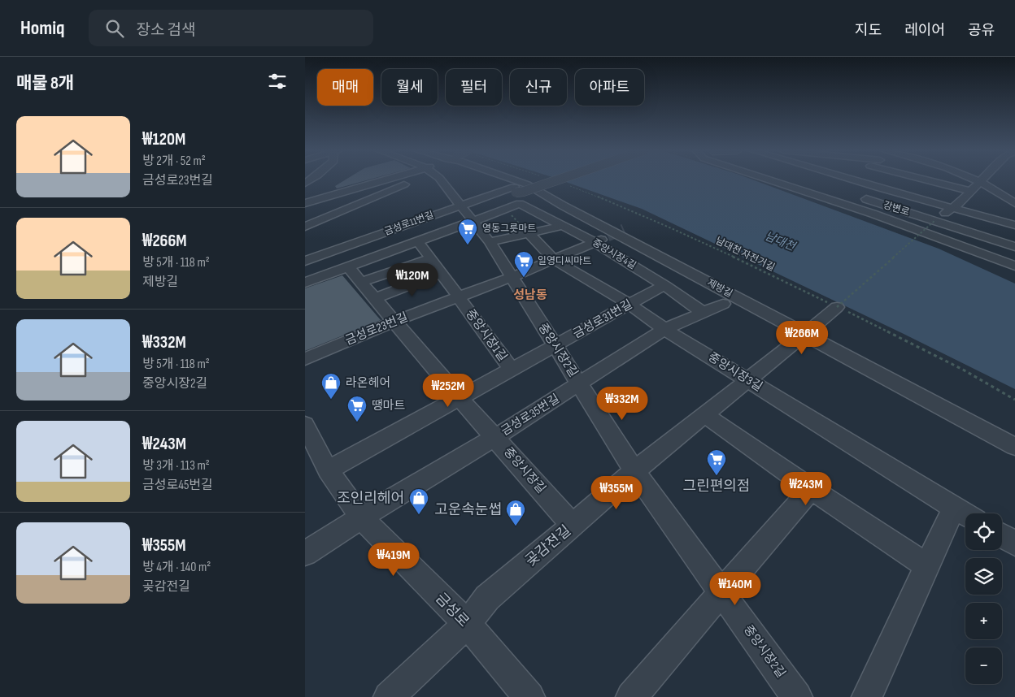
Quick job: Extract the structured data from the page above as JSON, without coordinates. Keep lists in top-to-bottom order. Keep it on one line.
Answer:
{"streets":{"street":["강변로","금성로11번길","중앙시장4길","제방길","금성로31번길","금성로23번길","중앙시장1길","중앙시장2길","중앙시장3길","금성로35번길","중앙시장길","곶감전길","금성로"],"path":["남대천 자전거길"]},"crossings":[["금성로11번길","중앙시장4길"],["금성로11번길","중앙시장2길"],["중앙시장4길","금성로31번길"],["중앙시장4길","금성로23번길"],["중앙시장4길","금성로35번길"],["남대천 자전거길","곶감전길"],["제방길","곶감전길"],["금성로31번길","중앙시장1길"],["금성로31번길","중앙시장2길"],["금성로31번길","중앙시장3길"],["금성로31번길","중앙시장길"],["금성로31번길","금성로"],["금성로23번길","중앙시장1길"],["금성로23번길","중앙시장2길"],["금성로23번길","중앙시장3길"],["금성로23번길","중앙시장길"],["중앙시장2길","금성로35번길"],["중앙시장2길","곶감전길"],["중앙시장3길","금성로35번길"],["중앙시장3길","곶감전길"],["금성로35번길","중앙시장길"],["금성로35번길","금성로"],["중앙시장길","곶감전길"],["곶감전길","금성로"]],"districts":["성남동"],"water":["남대천"],"places":{"supermarket":["영동그릇마트","일영디씨마트","땡마트","그린편의점"],"shop":["라온헤어","조인리헤어","고운속눈썹"]},"page":{"header":"Homiq","search":"장소 검색","nav":["지도","레이어","공유"],"heading":"매물 8개","chip":["매매","월세","필터","신규","아파트"],"list":[{"name":"₩120M","note":"방 2개 · 52 m² · 금성로23번길"},{"name":"₩266M","note":"방 5개 · 118 m² · 제방길"},{"name":"₩332M","note":"방 5개 · 118 m² · 중앙시장2길"},{"name":"₩243M","note":"방 3개 · 113 m² · 금성로45번길"},{"name":"₩355M","note":"방 4개 · 140 m² · 곶감전길"}],"price":["₩120M","₩266M","₩252M","₩332M","₩243M","₩355M","₩419M","₩140M"],"map_buttons":["+","−"]}}
